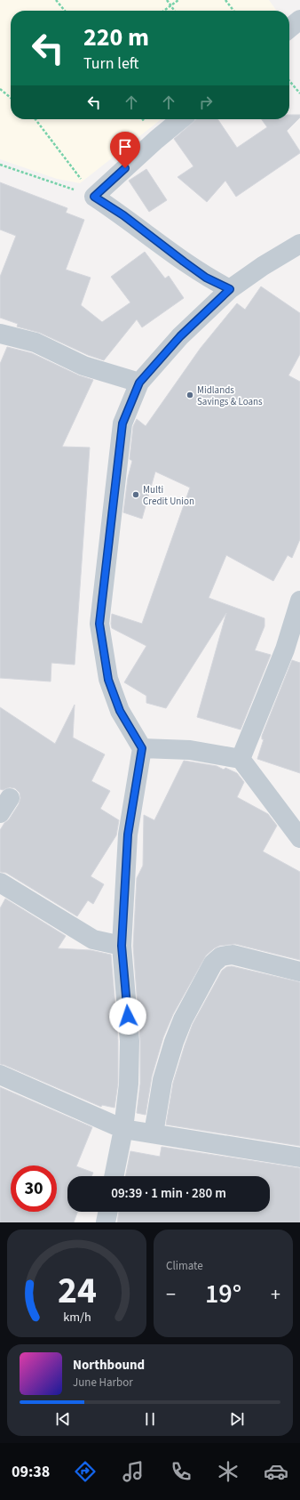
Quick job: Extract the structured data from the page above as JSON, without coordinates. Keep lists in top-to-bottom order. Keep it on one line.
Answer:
{"places":["Midlands Savings & Loans","Multi Credit Union"],"page":{"turn":["220 m","Turn left"],"limit":"30","trip":"09:39 · 1 min · 280 m","tile":"Climate","heat":["−","19°","+"],"song":["Northbound","June Harbor"],"tabs":"09:38","gauge":["24","km/h"]}}
